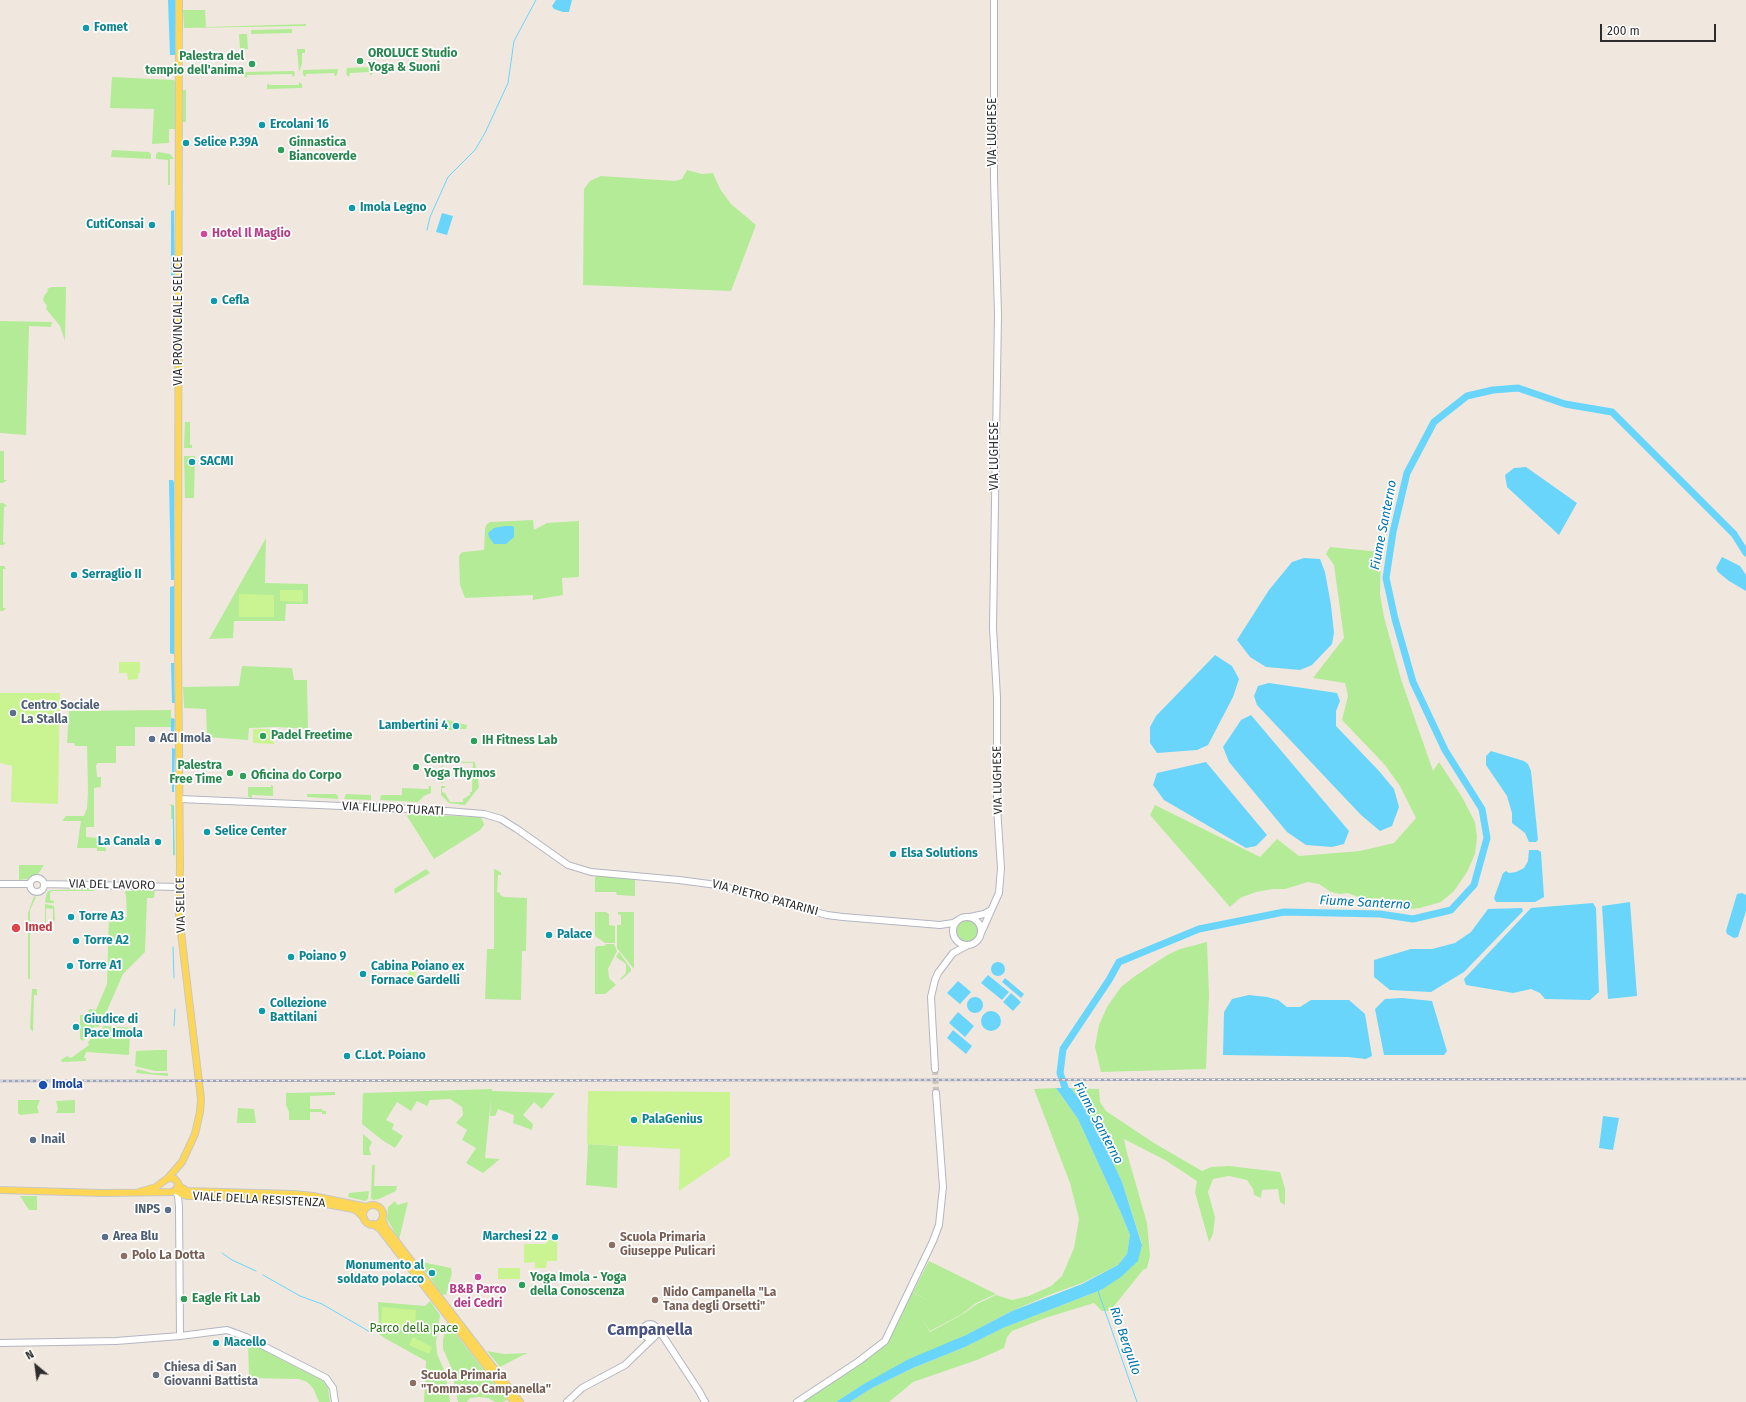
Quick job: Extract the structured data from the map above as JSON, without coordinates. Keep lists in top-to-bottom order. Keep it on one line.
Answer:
{"streets":{"main road":["VIA LUGHESE","VIA PROVINCIALE SELICE","VIA FILIPPO TURATI","VIA DEL LAVORO","VIA PIETRO PATARINI","VIA SELICE","VIALE DELLA RESISTENZA"]},"crossings":[["VIA LUGHESE","VIA PIETRO PATARINI"],["VIA PROVINCIALE SELICE","VIA SELICE"],["VIA FILIPPO TURATI","VIA PIETRO PATARINI"],["VIA FILIPPO TURATI","VIA SELICE"],["VIA DEL LAVORO","VIA SELICE"],["VIA SELICE","VIALE DELLA RESISTENZA"]],"districts":["Campanella"],"water":["Fiume Santerno","Rio Bergullo"],"parks":["Parco della pace"],"places":["Fomet","OROLUCE Studio Yoga & Suoni","Palestra del tempio dell'anima","Ercolani 16","Selice P.39A","Ginnastica Biancoverde","Imola Legno","CutiConsai","Hotel Il Maglio","Cefla","SACMI","Serraglio II","Centro Sociale La Stalla","Lambertini 4","Padel Freetime","ACI Imola","IH Fitness Lab","Centro Yoga Thymos","Palestra Free Time","Oficina do Corpo","Selice Center","La Canala","Elsa Solutions","Torre A3","Imed","Palace","Torre A2","Poiano 9","Torre A1","Cabina Poiano ex Fornace Gardelli","Collezione Battilani","Giudice di Pace Imola","C.Lot. Poiano","Imola","PalaGenius","Inail","INPS","Area Blu","Marchesi 22","Scuola Primaria Giuseppe Pulicari","Polo La Dotta","Monumento al soldato polacco","B&B Parco dei Cedri","Yoga Imola - Yoga della Conoscenza","Eagle Fit Lab","Nido Campanella \"La Tana degli Orsetti\"","Macello","Chiesa di San Giovanni Battista","Scuola Primaria \"Tommaso Campanella\""],"scale_bar":"200 m","north":"top left"}
